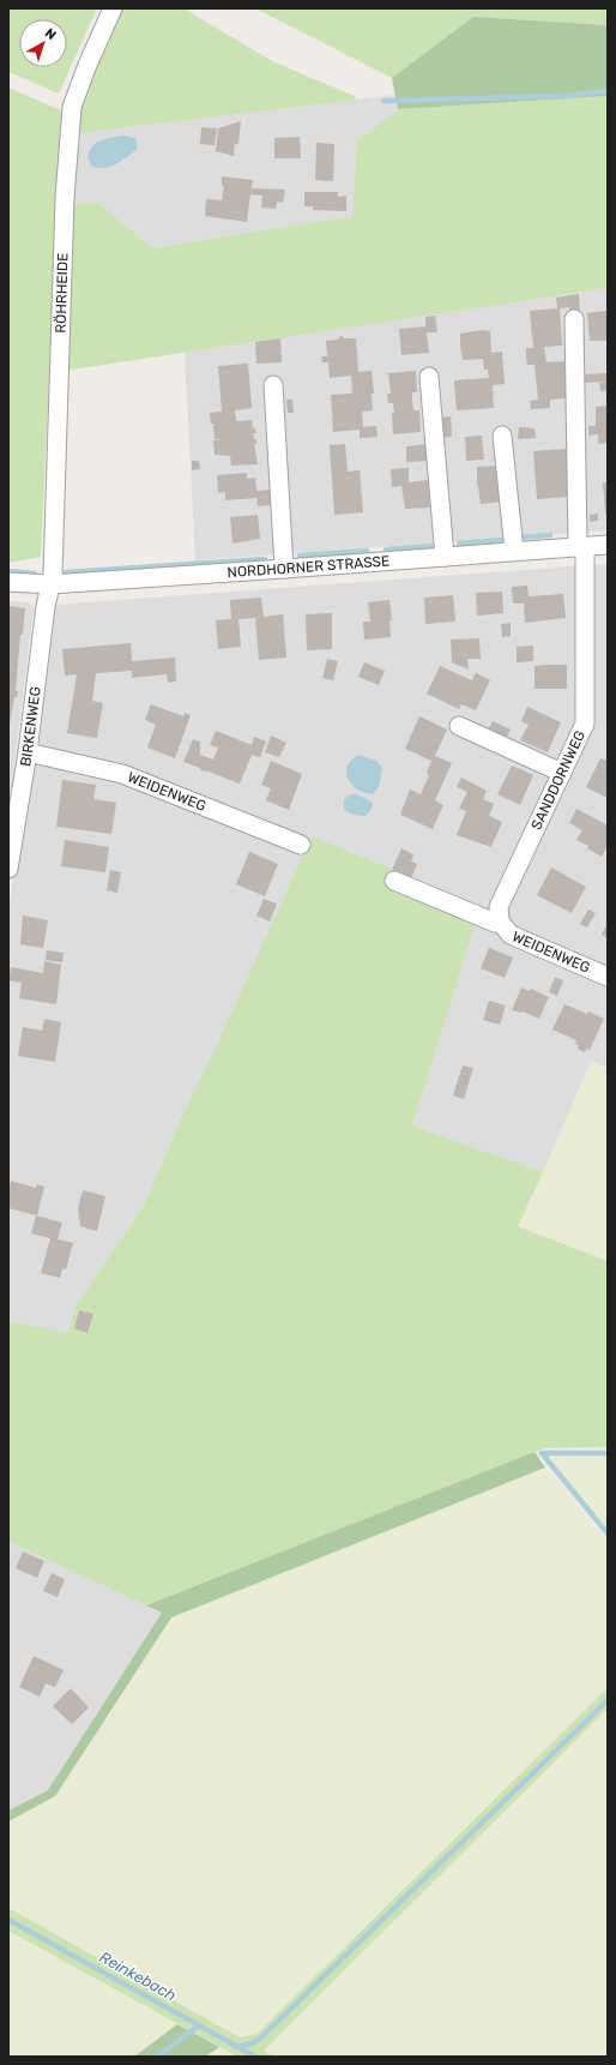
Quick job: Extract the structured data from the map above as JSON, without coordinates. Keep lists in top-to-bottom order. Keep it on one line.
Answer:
{"streets":{"street":["RÖHRHEIDE","NORDHORNER STRASSE","BIRKENWEG","SANDDORNWEG","WEIDENWEG"]},"crossings":[["RÖHRHEIDE","NORDHORNER STRASSE"],["RÖHRHEIDE","BIRKENWEG"],["NORDHORNER STRASSE","BIRKENWEG"],["NORDHORNER STRASSE","SANDDORNWEG"],["BIRKENWEG","WEIDENWEG"],["SANDDORNWEG","WEIDENWEG"]],"water":["Reinkebach"],"north":"top right"}
